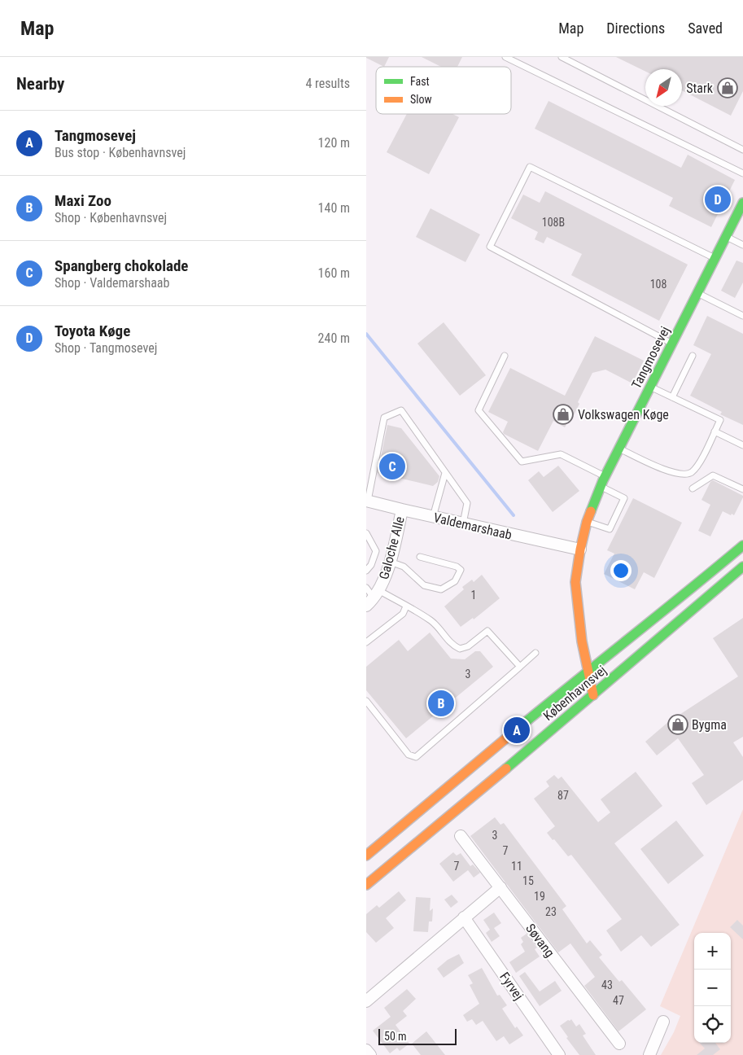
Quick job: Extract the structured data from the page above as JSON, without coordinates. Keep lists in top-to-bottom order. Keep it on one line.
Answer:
{"streets":{"main road":["Tangmosevej","Københavnsvej"],"street":["Valdemarshaab","Galoche Alle","Søvang","Fyrvej"]},"crossings":[["Tangmosevej","Valdemarshaab"],["Tangmosevej","Københavnsvej"],["Valdemarshaab","Galoche Alle"]],"places":{"shop":["Stark","Volkswagen Køge","Bygma"]},"house_numbers":["108B","108","1","3","87","3","7","7","11","15","19","23","43","47"],"legend":["Fast","Slow"],"scale_bar":"50 m","north":"bottom left","page":{"header":"Map","nav":["Map","Directions","Saved"],"heading":["Nearby","4 results"],"list":[{"mark":"A","name":"Tangmosevej","note":"Bus stop · Københavnsvej","value":"120 m"},{"mark":"B","name":"Maxi Zoo","note":"Shop · Københavnsvej","value":"140 m"},{"mark":"C","name":"Spangberg chokolade","note":"Shop · Valdemarshaab","value":"160 m"},{"mark":"D","name":"Toyota Køge","note":"Shop · Tangmosevej","value":"240 m"}],"pins":["D","C","B","A"],"map_buttons":["+","−"],"scale":"50 m"}}
